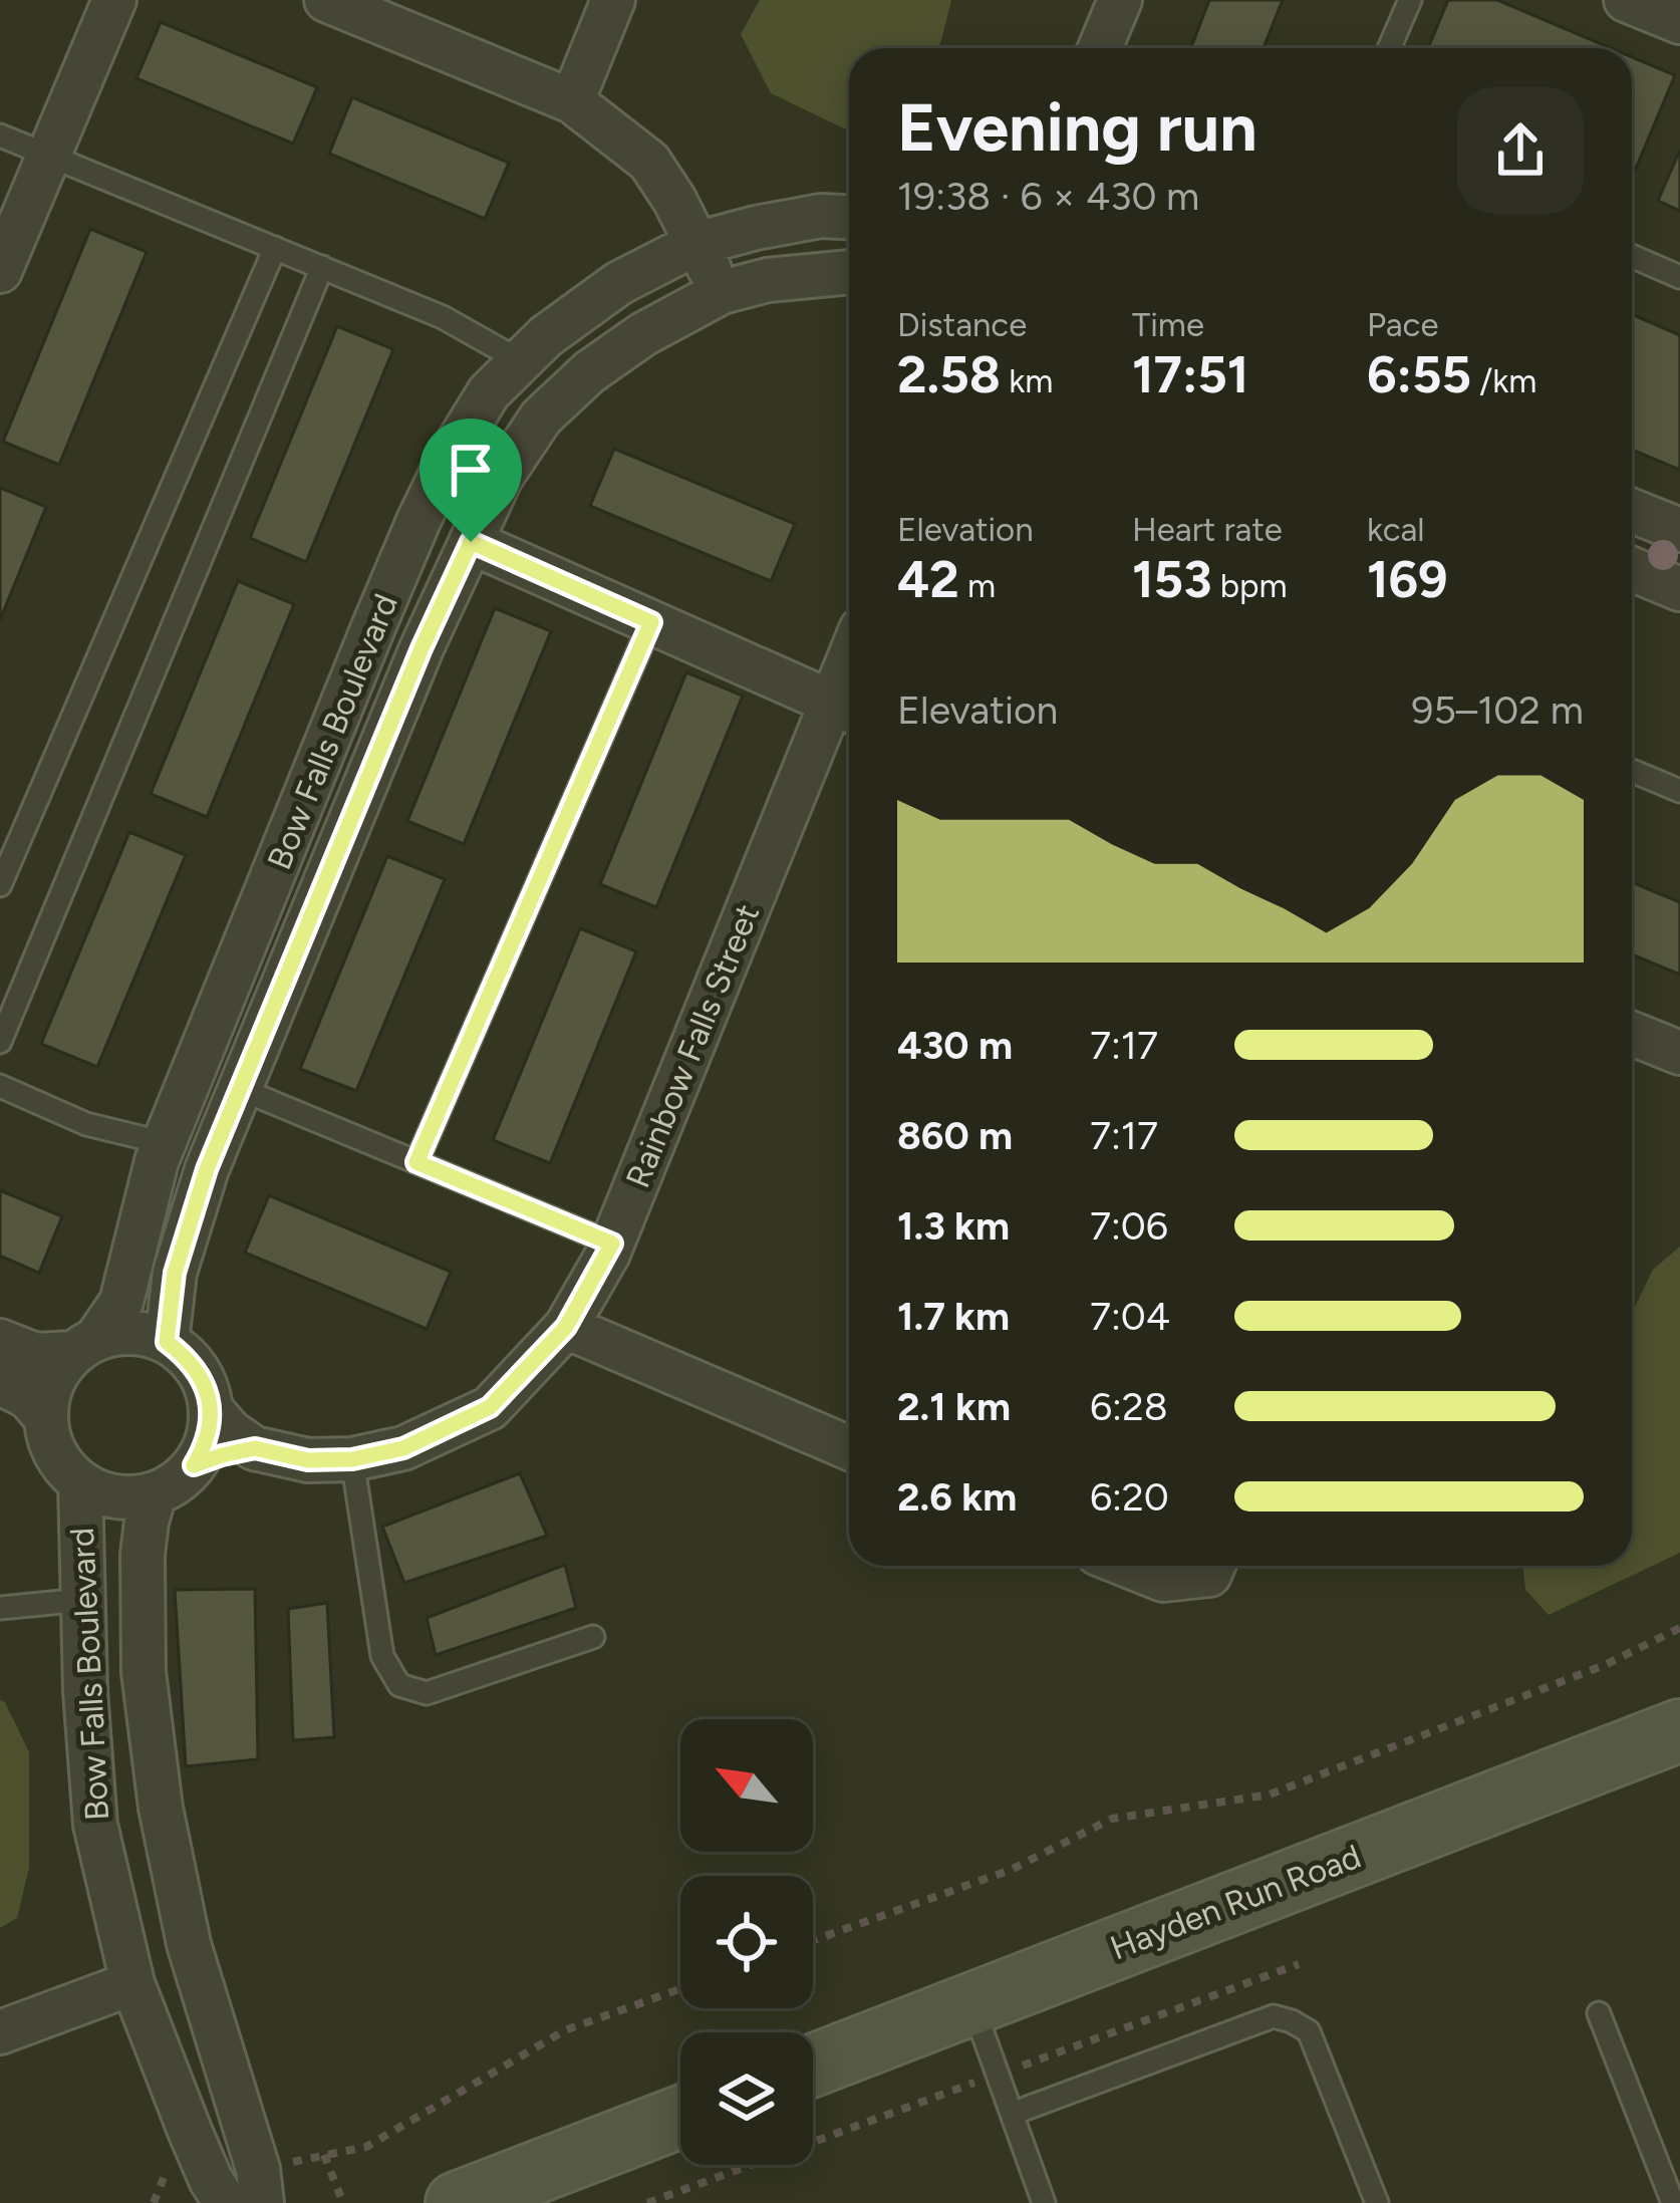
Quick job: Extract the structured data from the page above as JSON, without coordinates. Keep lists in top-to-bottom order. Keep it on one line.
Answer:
{"streets":{"main road":["Hayden Run Road"],"street":["Bow Falls Boulevard","Rainbow Falls Street"]},"crossings":[["Bow Falls Boulevard","Rainbow Falls Street"]],"north":"top left","page":{"heading":["Evening run","19:38 · 6 × 430 m"],"stats":[["Distance","2.58 km"],["Time","17:51"],["Pace","6:55 /km"],["Elevation","42 m"],["Heart rate","153 bpm"],["kcal","169"]],"chart":["Elevation","95–102 m"],"list":[{"name":"430 m","note":"7:17"},{"name":"860 m","note":"7:17"},{"name":"1.3 km","note":"7:06"},{"name":"1.7 km","note":"7:04"},{"name":"2.1 km","note":"6:28"},{"name":"2.6 km","note":"6:20"}]}}
